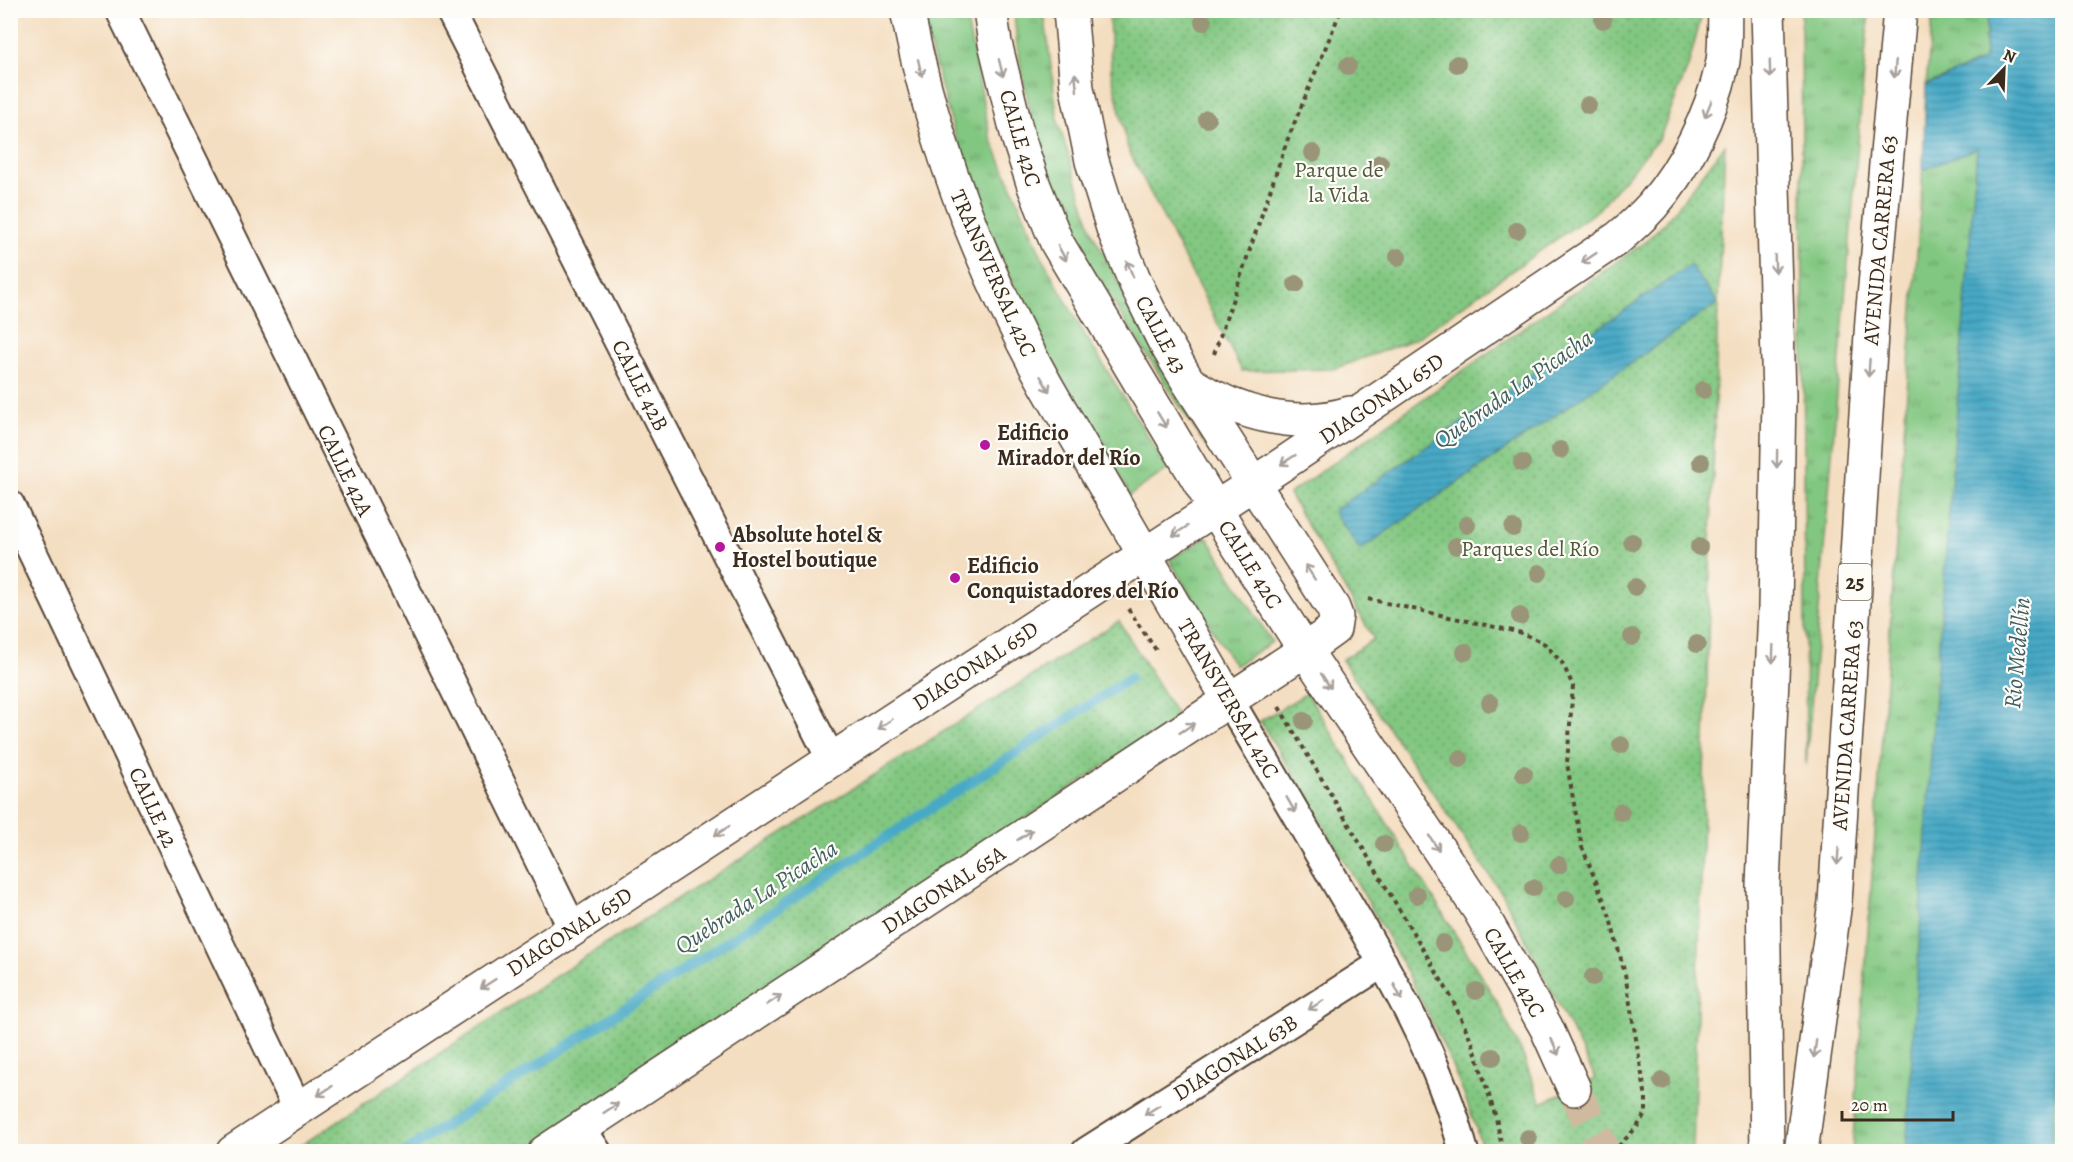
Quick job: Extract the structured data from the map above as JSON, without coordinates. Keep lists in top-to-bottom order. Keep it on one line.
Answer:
{"streets":{"main road":["CALLE 42C","AVENIDA CARRERA 63","TRANSVERSAL 42C","CALLE 43","DIAGONAL 65D","25","DIAGONAL 65A"],"street":["CALLE 42B","CALLE 42A","CALLE 42","DIAGONAL 63B"]},"crossings":[["CALLE 42C","DIAGONAL 65D"],["CALLE 42C","DIAGONAL 65A"],["TRANSVERSAL 42C","DIAGONAL 65D"],["TRANSVERSAL 42C","DIAGONAL 65A"],["TRANSVERSAL 42C","DIAGONAL 63B"],["CALLE 43","DIAGONAL 65D"],["CALLE 43","DIAGONAL 65A"],["CALLE 42B","DIAGONAL 65D"],["DIAGONAL 65D","CALLE 42A"],["DIAGONAL 65D","CALLE 42"]],"one_way":["CALLE 42C","TRANSVERSAL 42C","CALLE 43","DIAGONAL 65D","DIAGONAL 65A","DIAGONAL 63B"],"water":["Quebrada La Picacha","Río Medellín"],"parks":["Parque de la Vida","Parques del Río"],"places":["Edificio Mirador del Río","Absolute hotel & Hostel boutique","Edificio Conquistadores del Río"],"scale_bar":"20 m","north":"top right"}
